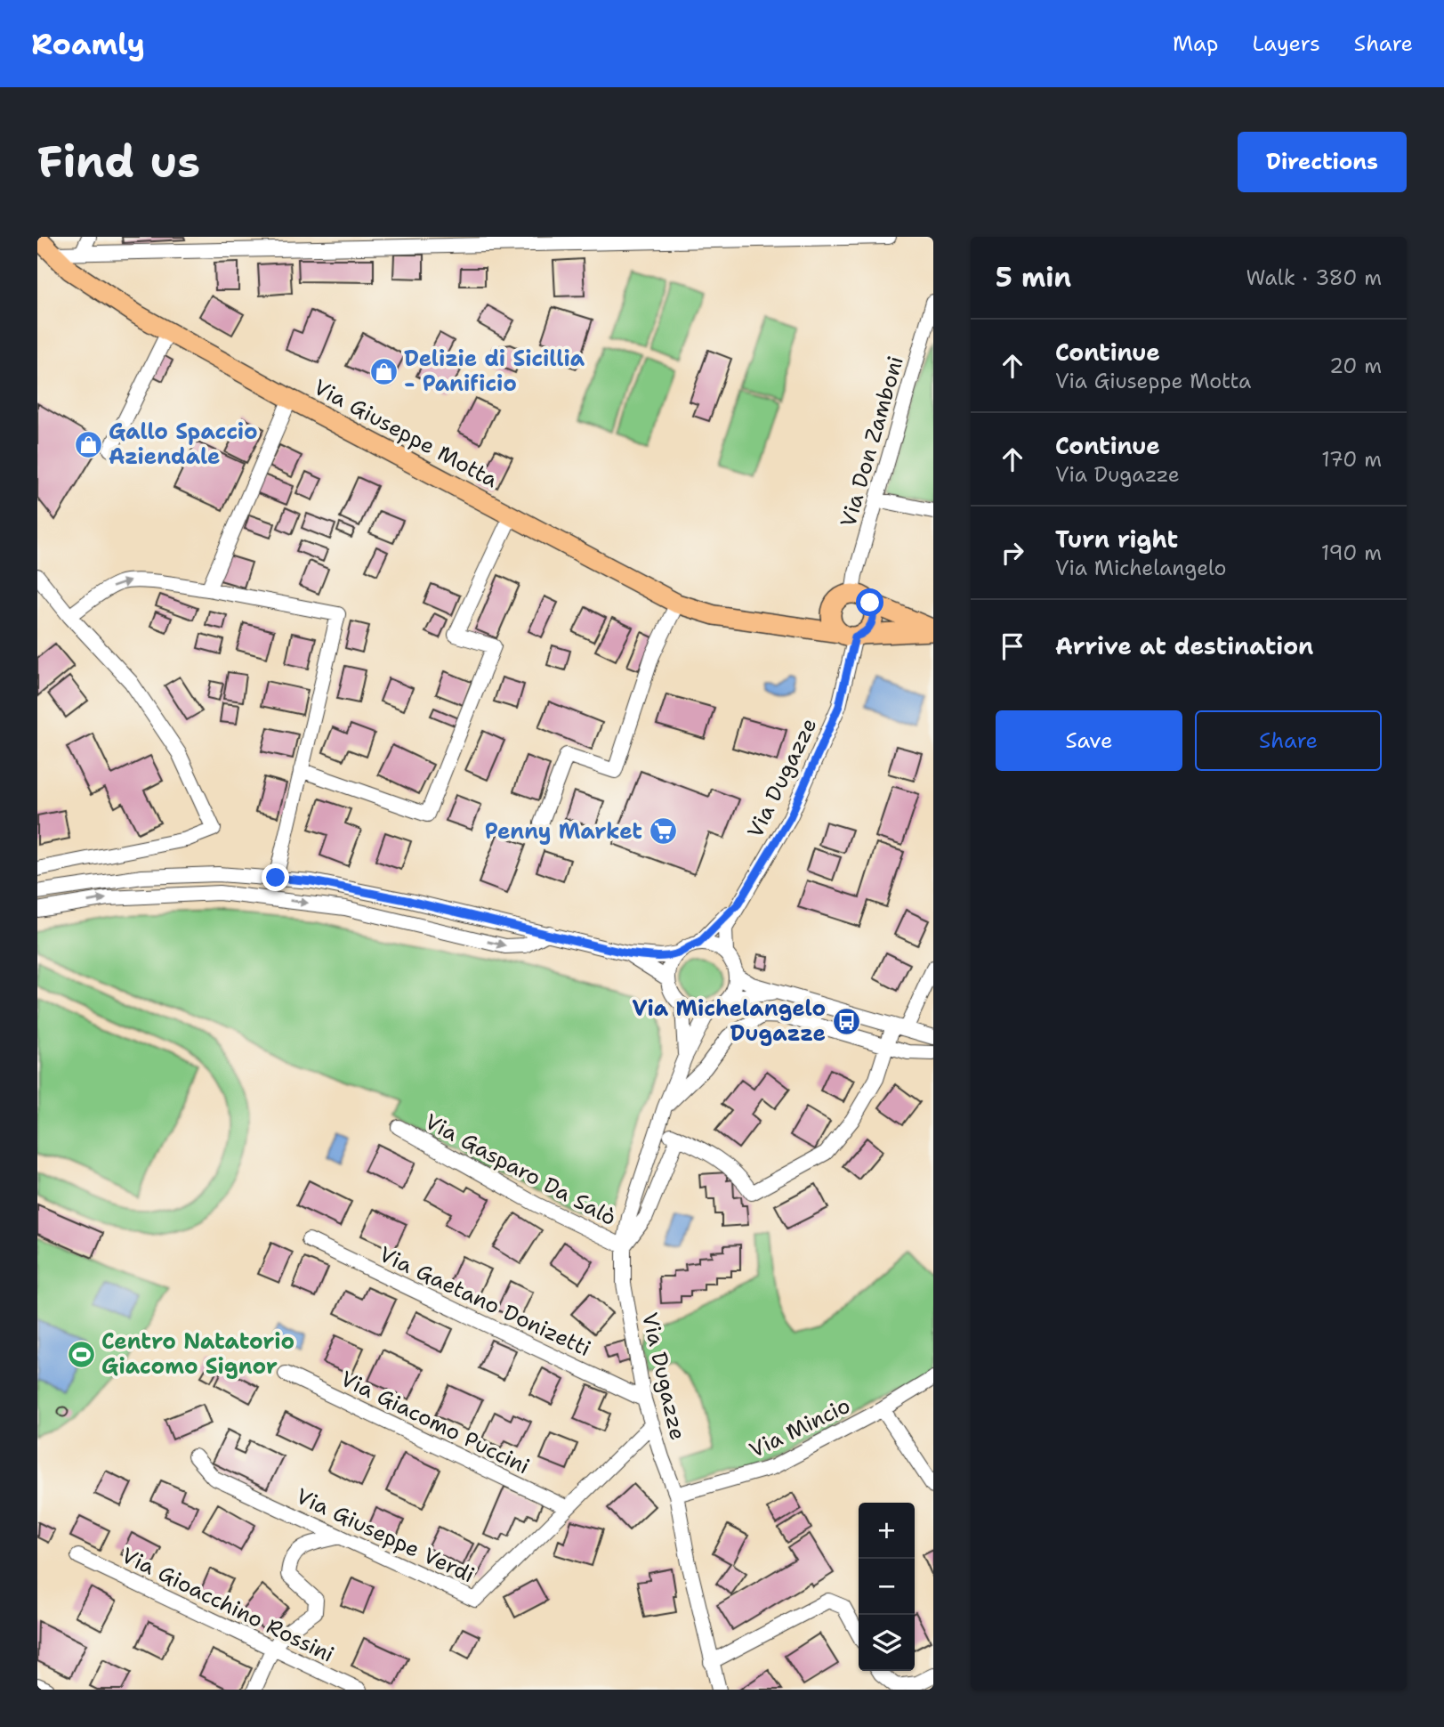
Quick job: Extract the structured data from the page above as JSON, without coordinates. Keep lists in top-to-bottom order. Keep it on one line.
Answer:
{"streets":{"main road":["Via Giuseppe Motta"],"street":["Via Don Zamboni","Via Dugazze","Via Gasparo Da Salò","Via Gaetano Donizetti","Via Giacomo Puccini","Via Mincio","Via Giuseppe Verdi","Via Gioacchino Rossini"]},"crossings":[["Via Giuseppe Motta","Via Don Zamboni"],["Via Giuseppe Motta","Via Dugazze"],["Via Don Zamboni","Via Dugazze"],["Via Dugazze","Via Gasparo Da Salò"],["Via Dugazze","Via Gaetano Donizetti"],["Via Dugazze","Via Mincio"],["Via Dugazze","Via Giuseppe Verdi"],["Via Giacomo Puccini","Via Giuseppe Verdi"]],"places":{"shop":["Delizie di Sicillia - Panificio","Gallo Spaccio Aziendale"],"supermarket":["Penny Market"],"bus stop":["Via Michelangelo Dugazze"],"sports":["Centro Natatorio Giacomo Signor"]},"page":{"header":"Roamly","nav":["Map","Layers","Share"],"buttons":["Directions",["Save","Share"]],"title":"Find us","heading":["5 min","Walk · 380 m"],"list":[["Continue","Via Giuseppe Motta","20 m"],["Continue","Via Dugazze","170 m"],["Turn right","Via Michelangelo","190 m"],"Arrive at destination"],"map_buttons":["+","−"]}}
